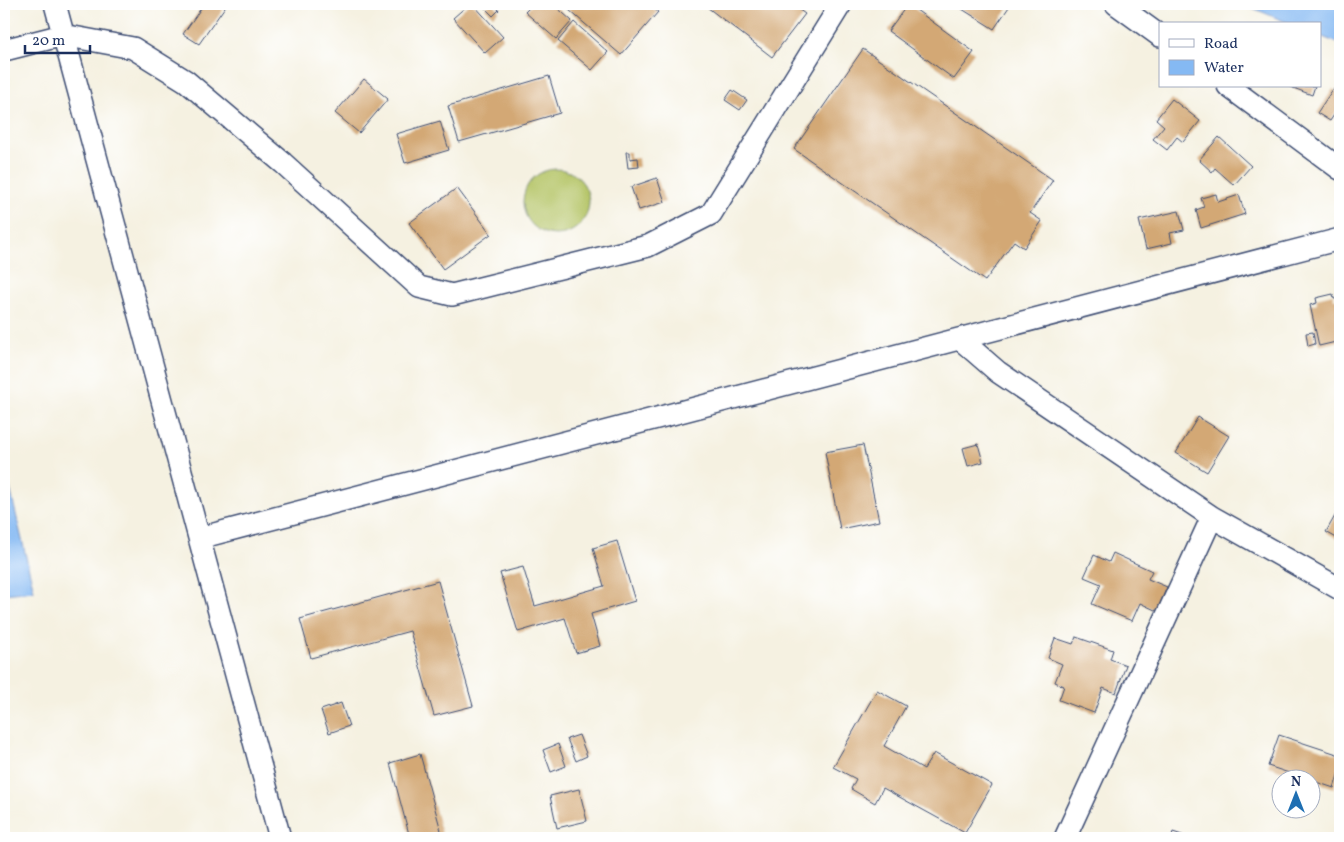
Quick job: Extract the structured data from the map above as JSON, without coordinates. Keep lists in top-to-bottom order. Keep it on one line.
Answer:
{"legend":["Road","Water"],"scale_bar":"20 m","north":"top"}
